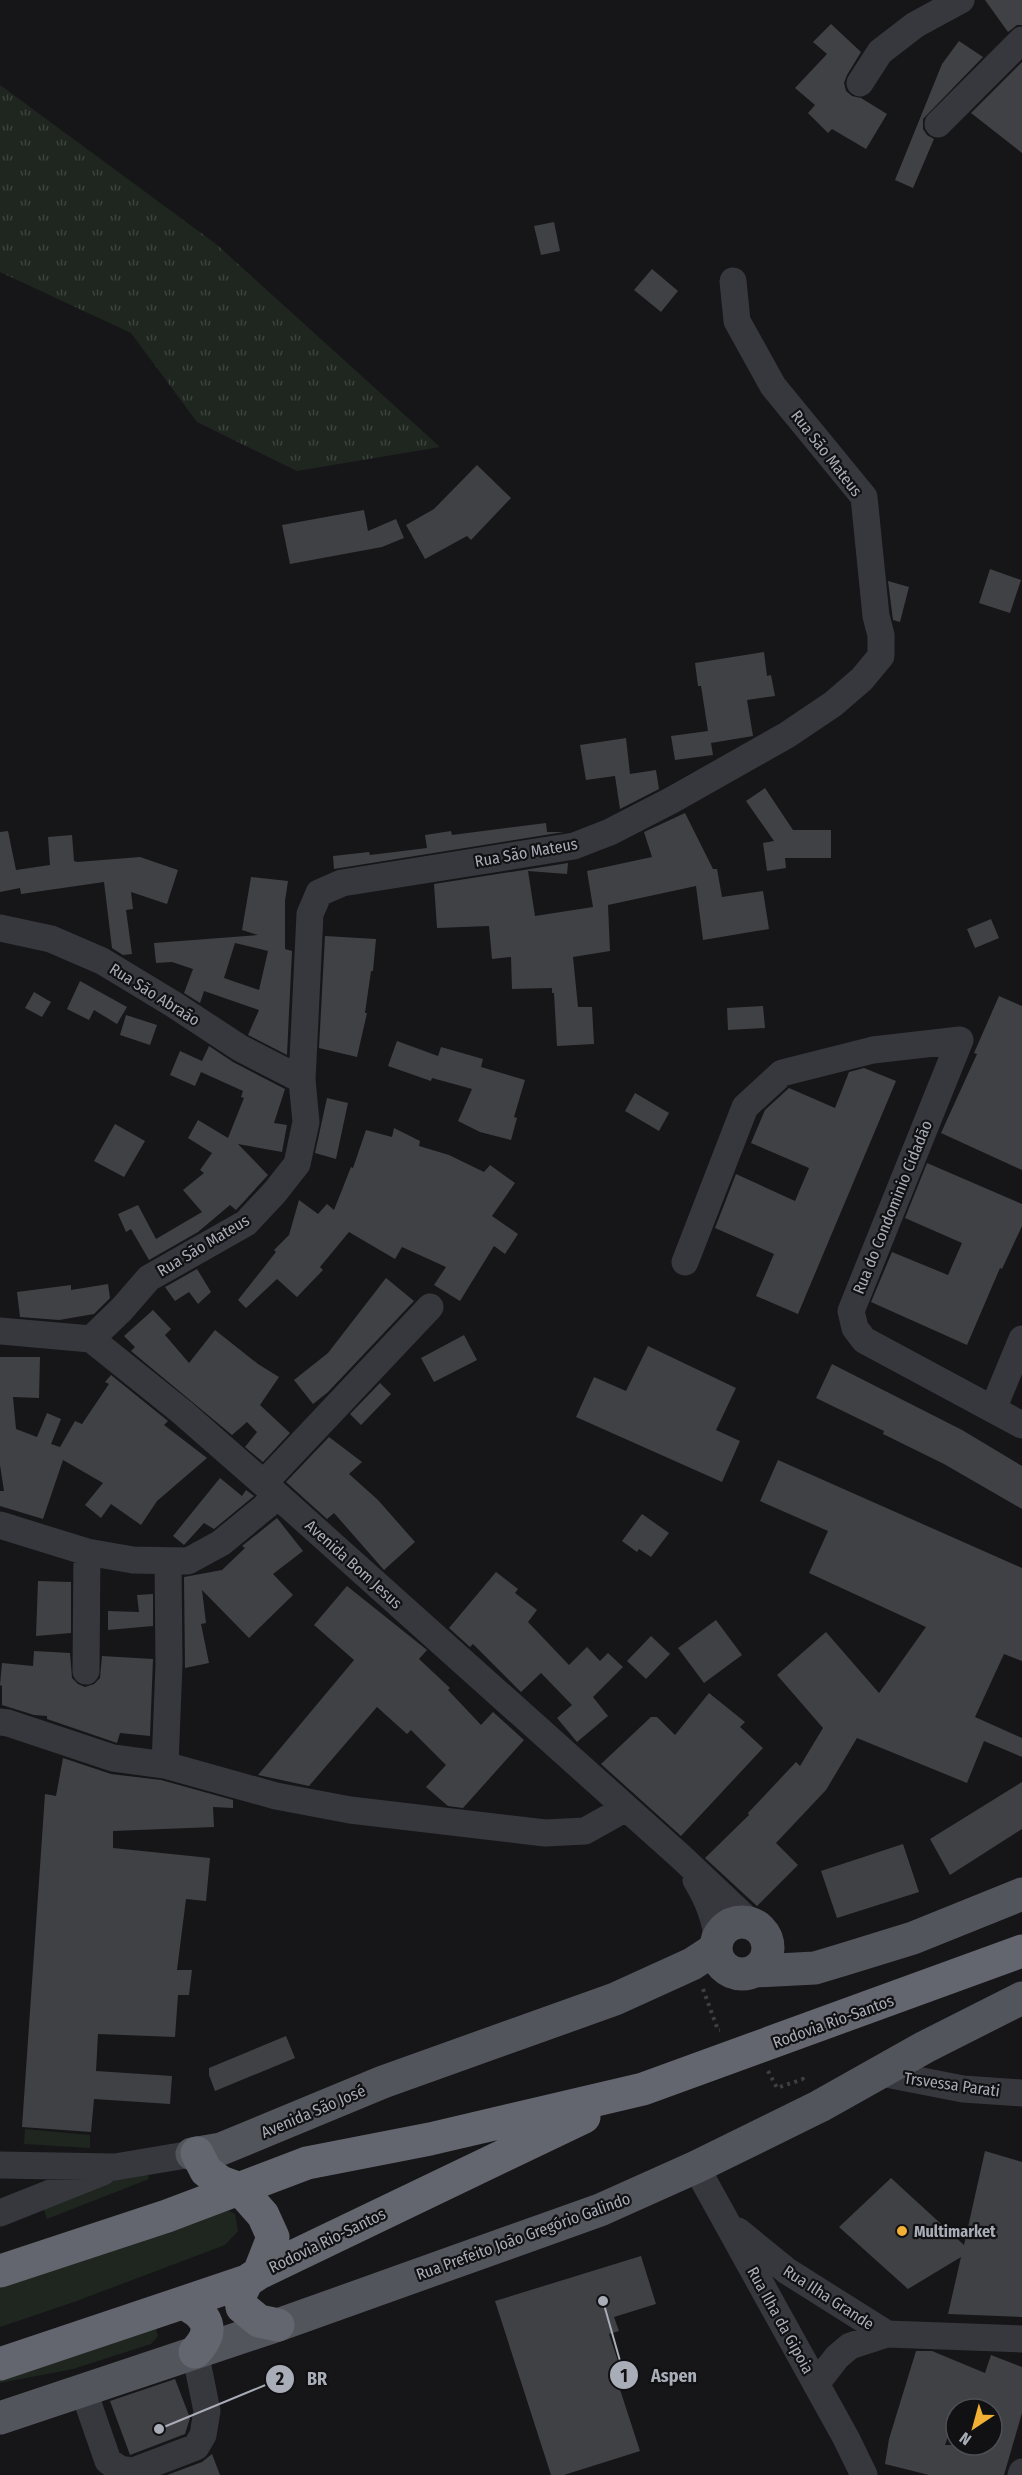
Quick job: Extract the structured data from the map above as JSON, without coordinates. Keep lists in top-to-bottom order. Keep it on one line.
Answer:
{"streets":{"highway":["Rodovia Rio-Santos"],"main road":["Avenida São José","Rua Prefeito João Gregório Galindo"],"street":["Rua São Mateus","Rua São Abraão","Rua do Condominio Cidadão","Avenida Bom Jesus","Trsvessa Parati","Rua Ilha Grande","Rua Ilha da Gipoia"]},"crossings":[["Rua São Mateus","Rua São Abraão"],["Rua São Mateus","Avenida Bom Jesus"],["Avenida Bom Jesus","Avenida São José"],["Trsvessa Parati","Rua Prefeito João Gregório Galindo"],["Rua Prefeito João Gregório Galindo","Rua Ilha da Gipoia"],["Rua Ilha Grande","Rua Ilha da Gipoia"]],"places":["Multimarket","Aspen","BR"],"north":"bottom left"}
